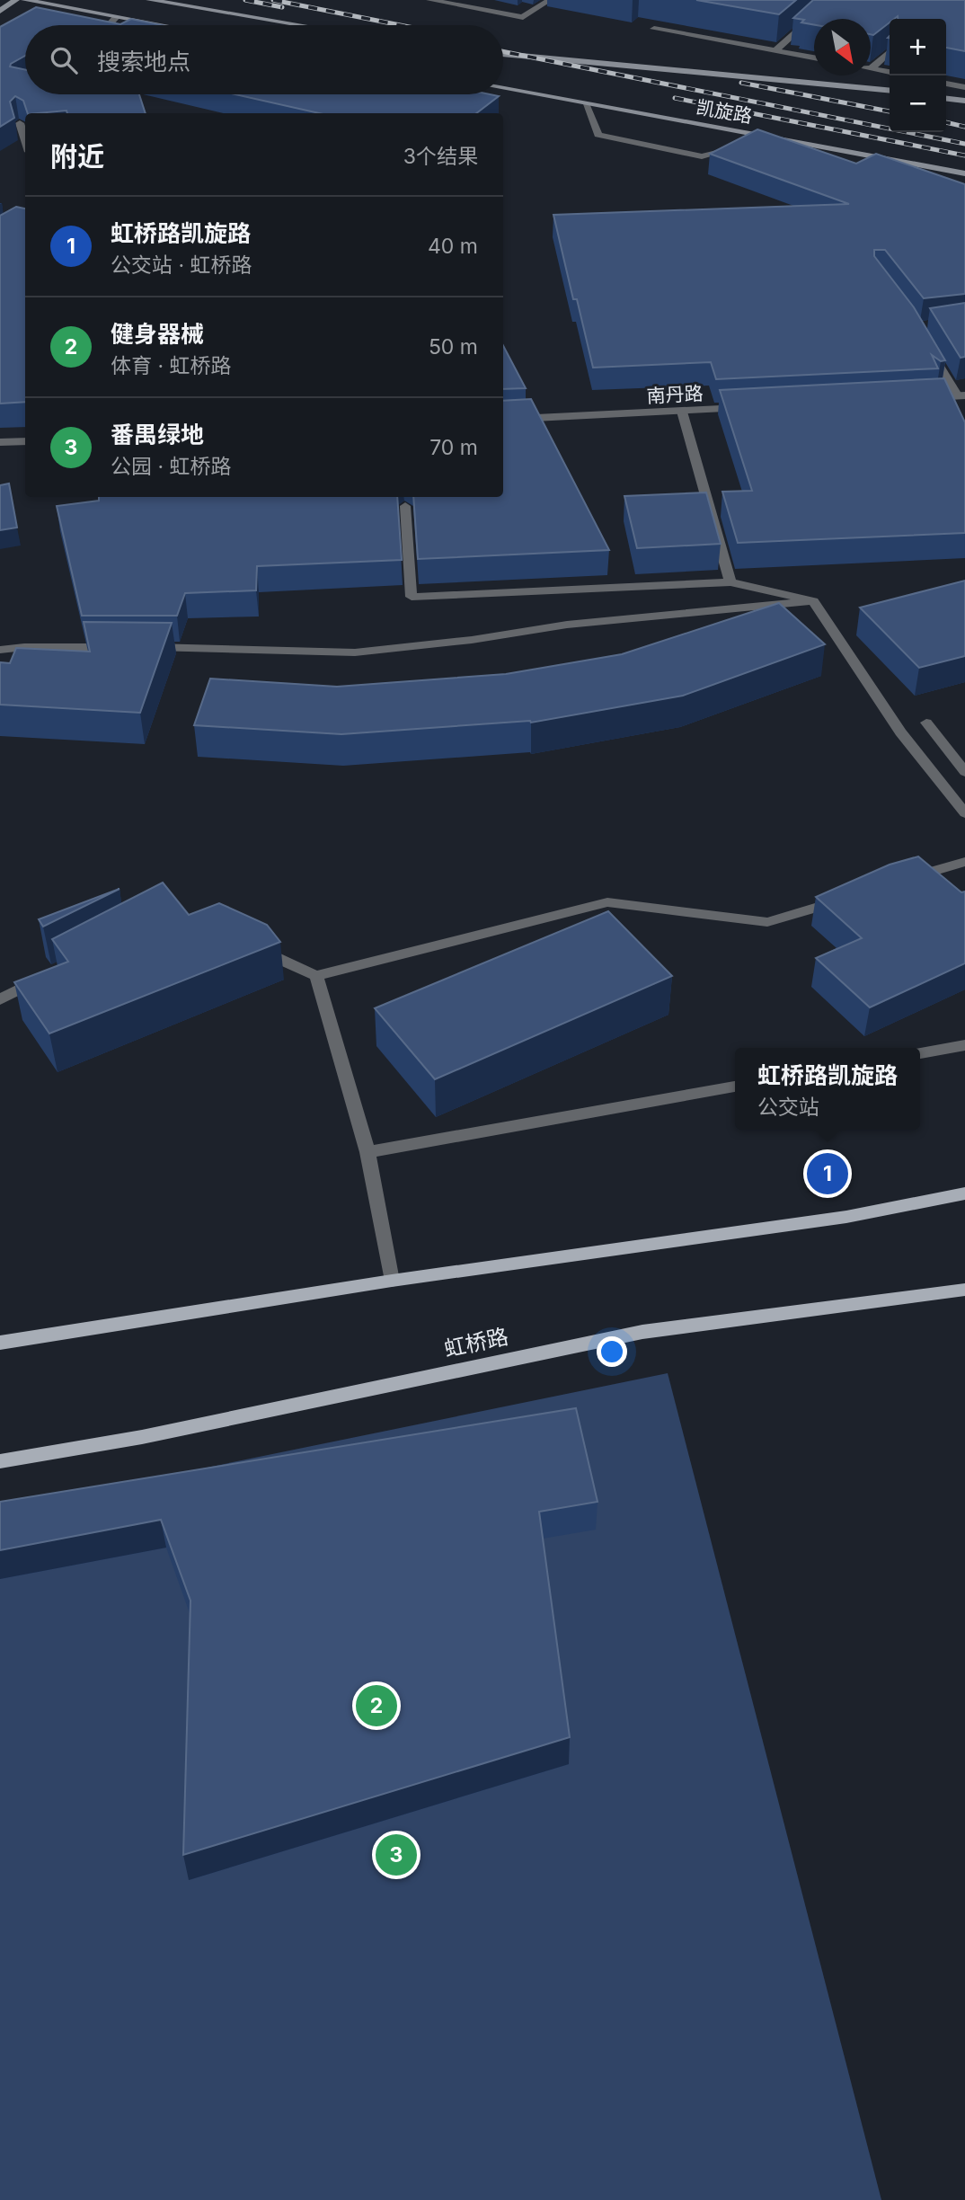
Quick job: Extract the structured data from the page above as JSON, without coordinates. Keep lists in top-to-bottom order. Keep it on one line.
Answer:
{"streets":{"main road":["虹桥路"],"street":["凯旋路","南丹路"]},"north":"bottom right","page":{"map_buttons":["+","−"],"search":"搜索地点","heading":["附近","3个结果"],"list":[{"mark":"1","name":"虹桥路凯旋路","note":"公交站 · 虹桥路","value":"40 m"},{"mark":"2","name":"健身器械","note":"体育 · 虹桥路","value":"50 m"},{"mark":"3","name":"番禺绿地","note":"公园 · 虹桥路","value":"70 m"}],"popup":["虹桥路凯旋路","公交站"],"pins":["1","2","3"]}}
